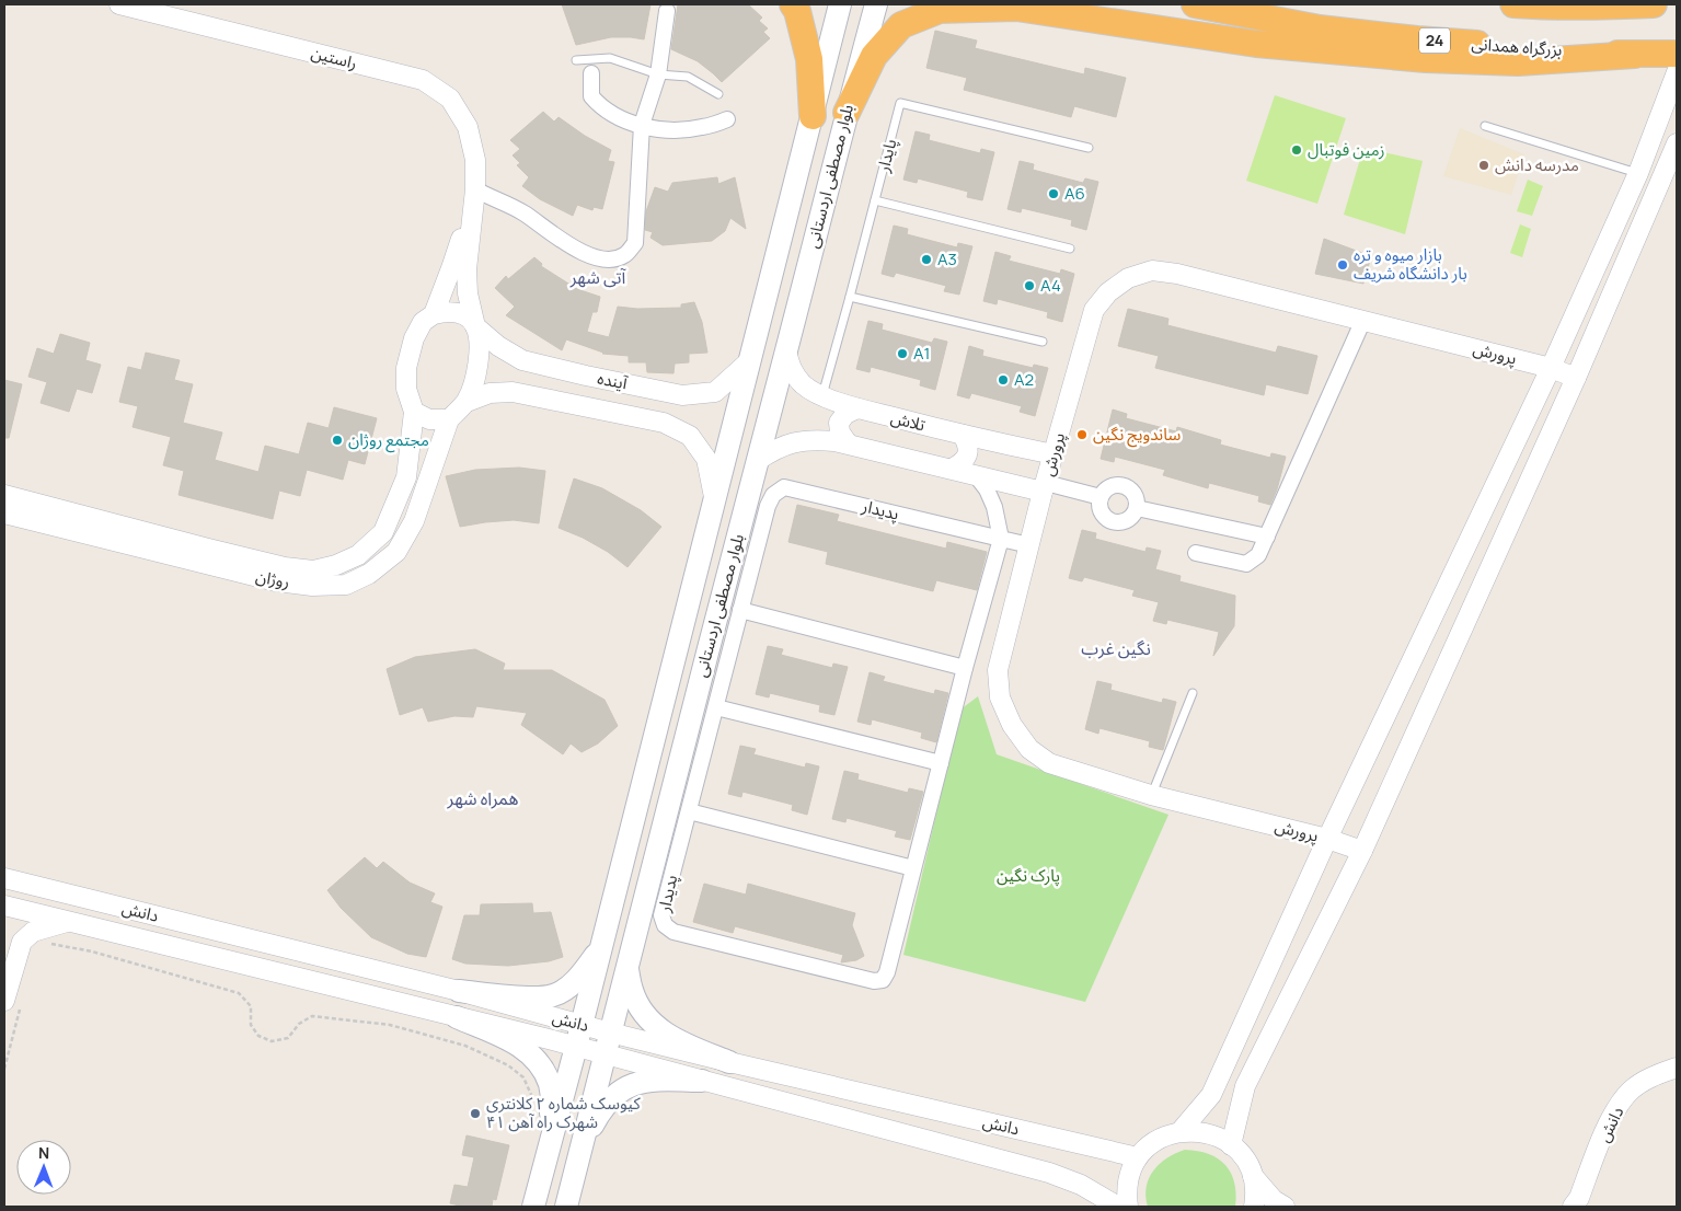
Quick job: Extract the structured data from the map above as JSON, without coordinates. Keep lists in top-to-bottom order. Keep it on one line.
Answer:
{"streets":{"highway":["24","بزرگراه همدانی"],"main road":["بلوار مصطفی اردستانی"],"street":["راستین","پرورش","آینده","تلاش","پدیدار","روژان","دانش"],"lane":["پایدار"]},"crossings":[["پایدار","تلاش"],["بلوار مصطفی اردستانی","آینده"],["بلوار مصطفی اردستانی","تلاش"],["بلوار مصطفی اردستانی","دانش"],["پرورش","تلاش"],["آینده","روژان"]],"districts":["آتی شهر","نگین غرب","همراه شهر"],"parks":["پارک نگین"],"places":["زمین فوتبال","مدرسه دانش","A6","A3","بازار میوه و تره بار دانشگاه شریف","A4","A1","A2","ساندویج نگین","مجتمع روژان","کیوسک شماره ۲ کلانتری ۴۱ شهرک راه آهن"],"north":"top"}
